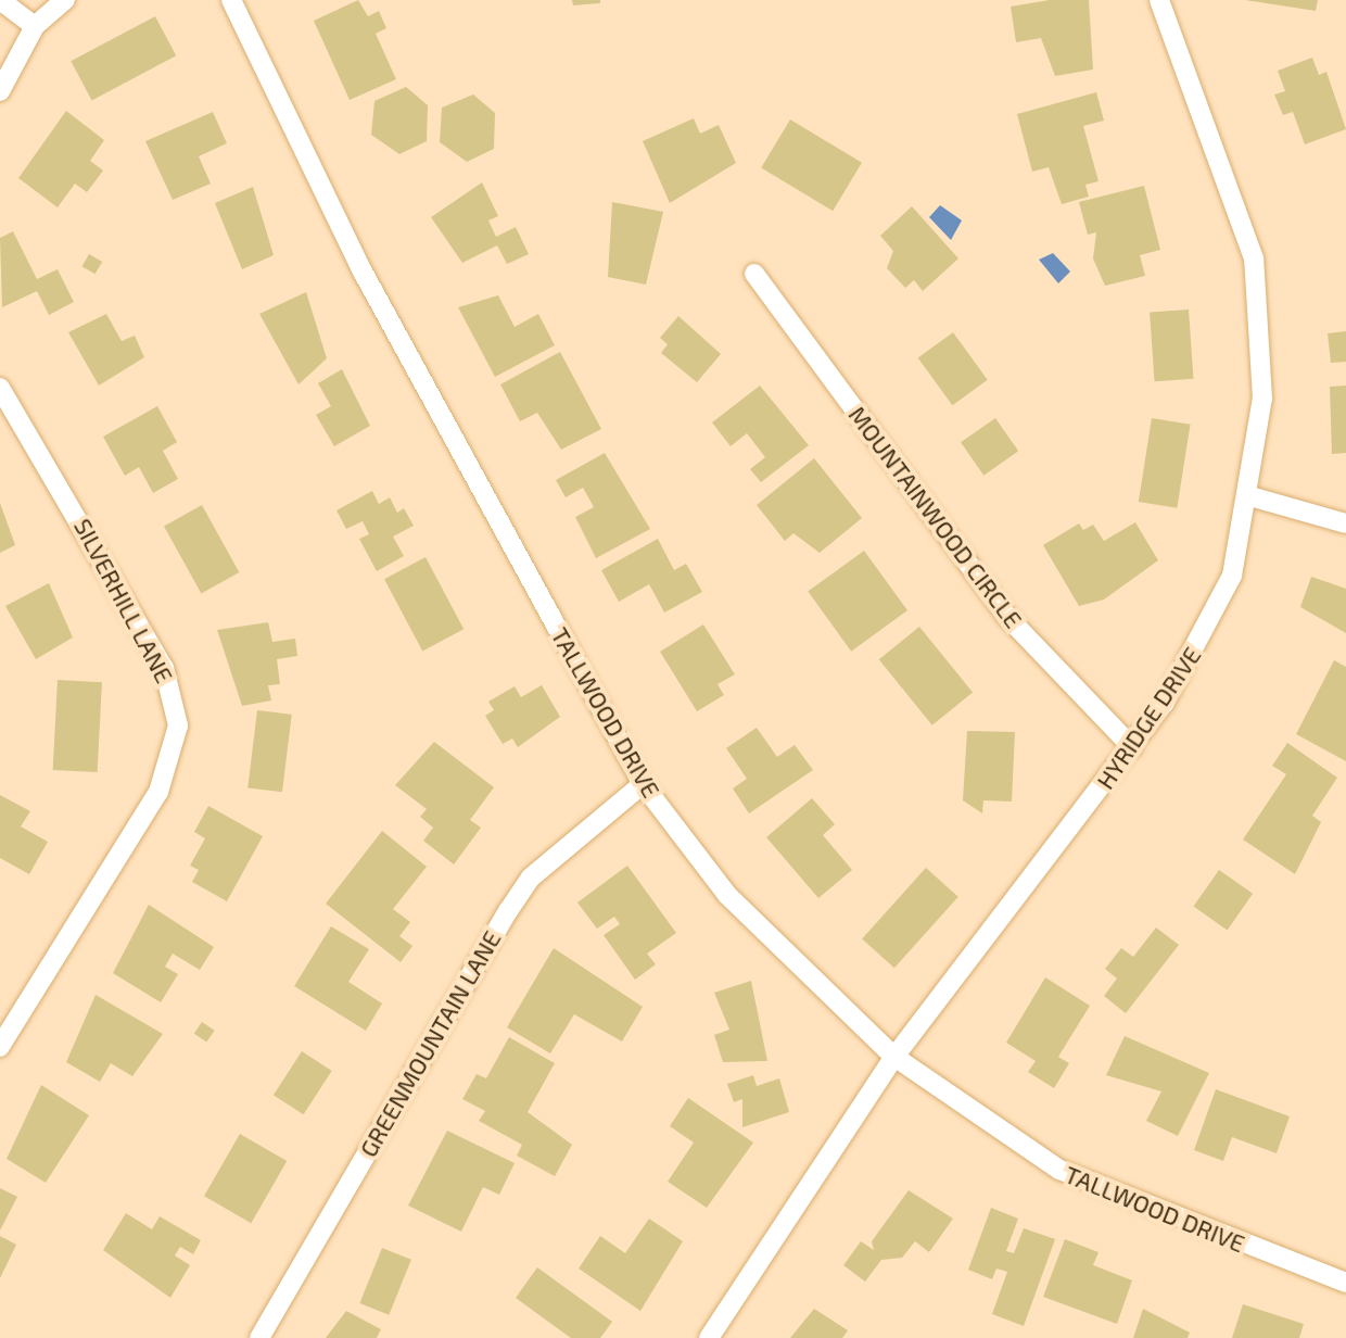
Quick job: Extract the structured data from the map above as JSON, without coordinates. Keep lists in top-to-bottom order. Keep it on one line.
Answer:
{"streets":{"street":["MOUNTAINWOOD CIRCLE","SILVERHILL LANE","TALLWOOD DRIVE","HYRIDGE DRIVE","GREENMOUNTAIN LANE"]},"crossings":[["MOUNTAINWOOD CIRCLE","HYRIDGE DRIVE"],["TALLWOOD DRIVE","HYRIDGE DRIVE"],["TALLWOOD DRIVE","GREENMOUNTAIN LANE"]]}
